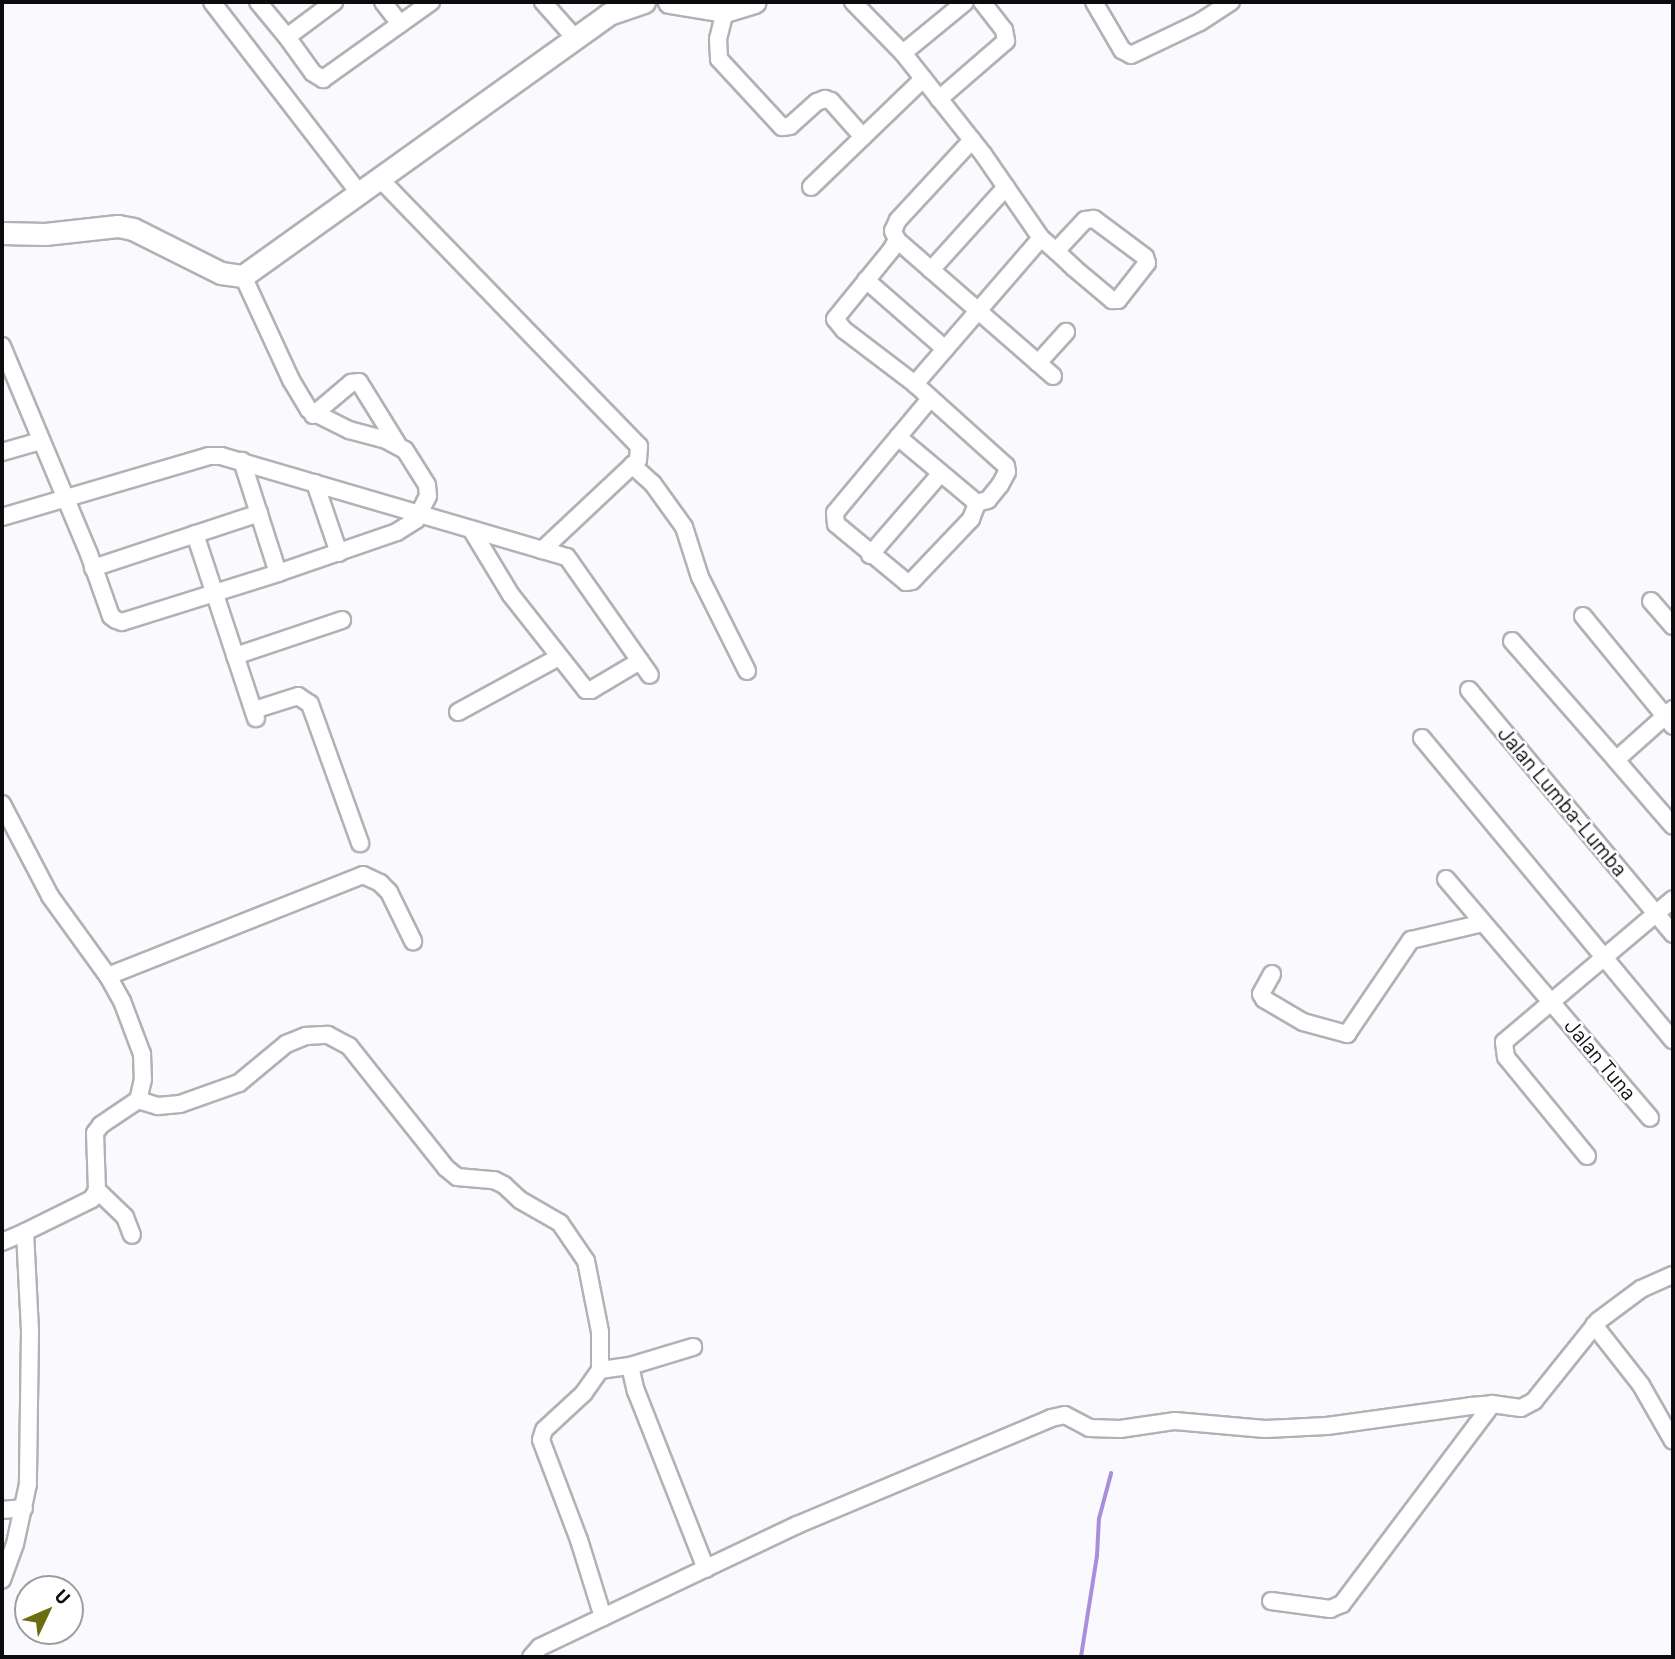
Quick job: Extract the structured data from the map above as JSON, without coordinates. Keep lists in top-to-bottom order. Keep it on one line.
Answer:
{"streets":{"street":["Jalan Lumba-Lumba","Jalan Tuna"]},"north":"top right"}
